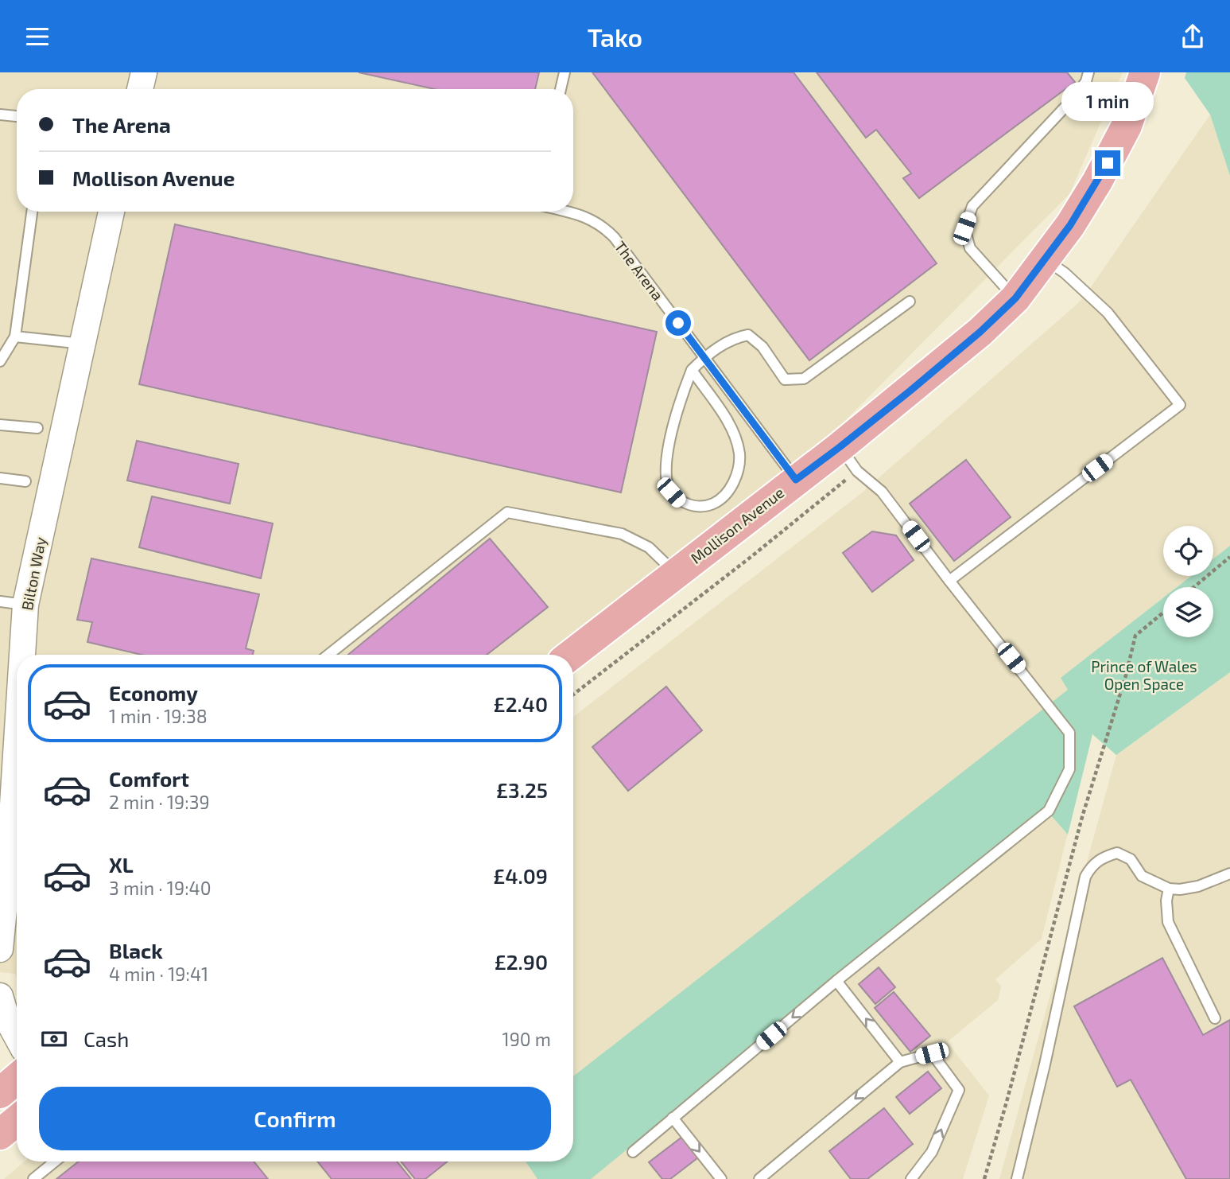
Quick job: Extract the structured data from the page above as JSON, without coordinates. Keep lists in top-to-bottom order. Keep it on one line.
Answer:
{"streets":{"main road":["Mollison Avenue"],"street":["Bilton Way"],"lane":["The Arena"]},"crossings":[["The Arena","Mollison Avenue"]],"parks":["Prince of Wales Open Space"],"page":{"header":"Tako","bubble":"1 min","banner":["The Arena","Mollison Avenue"],"list":[{"name":"Economy","note":"1 min · 19:38","value":"£2.40"},{"name":"Comfort","note":"2 min · 19:39","value":"£3.25"},{"name":"XL","note":"3 min · 19:40","value":"£4.09"},{"name":"Black","note":"4 min · 19:41","value":"£2.90"}],"pay":["Cash","190 m"],"buttons":"Confirm"}}
